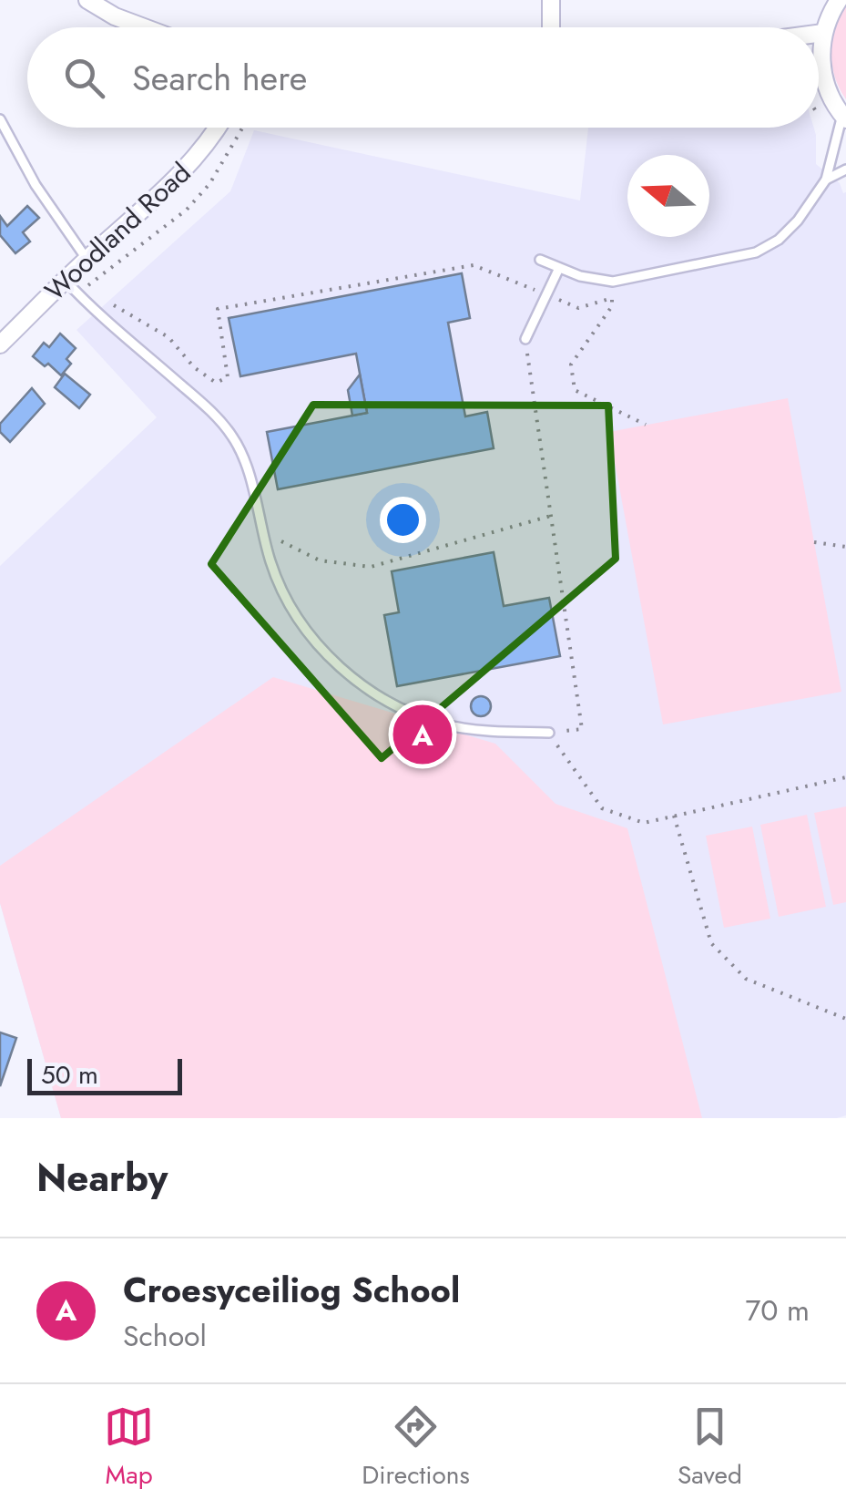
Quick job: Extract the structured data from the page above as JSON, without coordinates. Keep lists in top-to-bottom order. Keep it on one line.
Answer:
{"streets":{"street":["Woodland Road"]},"scale_bar":"50 m","north":"left","page":{"search":"Search here","pins":"A","scale":"50 m","heading":"Nearby","list":[{"mark":"A","name":"Croesyceiliog School","note":"School","value":"70 m"}],"nav":["Map","Directions","Saved"]}}
